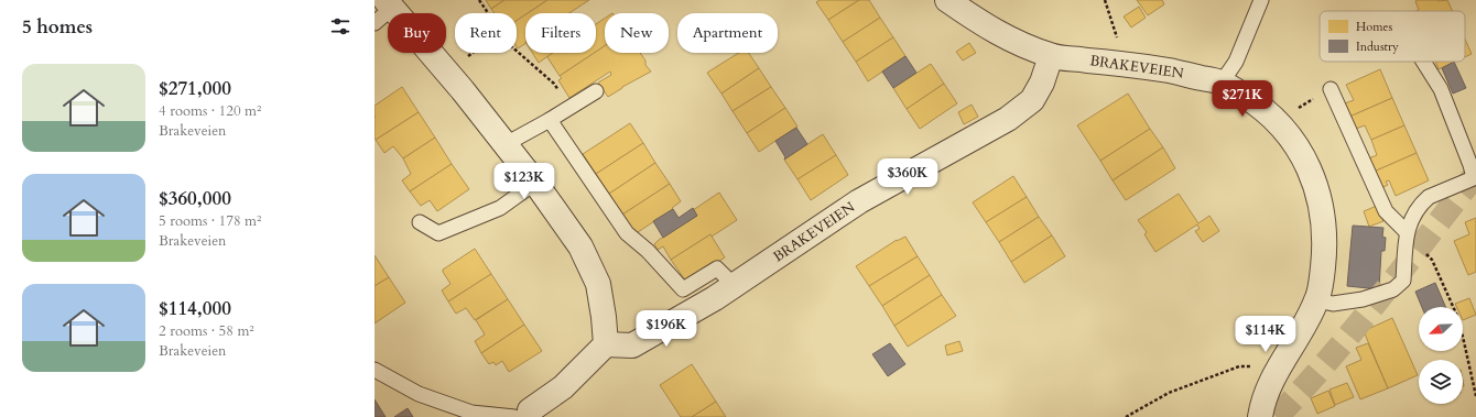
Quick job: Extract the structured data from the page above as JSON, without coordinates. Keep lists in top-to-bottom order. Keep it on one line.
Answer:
{"streets":{"street":["BRAKEVEIEN"]},"legend":["Homes","Industry"],"north":"bottom left","page":{"heading":"5 homes","chip":["Buy","Rent","Filters","New","Apartment"],"list":[{"name":"$271,000","note":"4 rooms · 120 m² · Brakeveien"},{"name":"$360,000","note":"5 rooms · 178 m² · Brakeveien"},{"name":"$114,000","note":"2 rooms · 58 m² · Brakeveien"}],"price":["$271K","$360K","$123K","$196K","$114K"]}}
